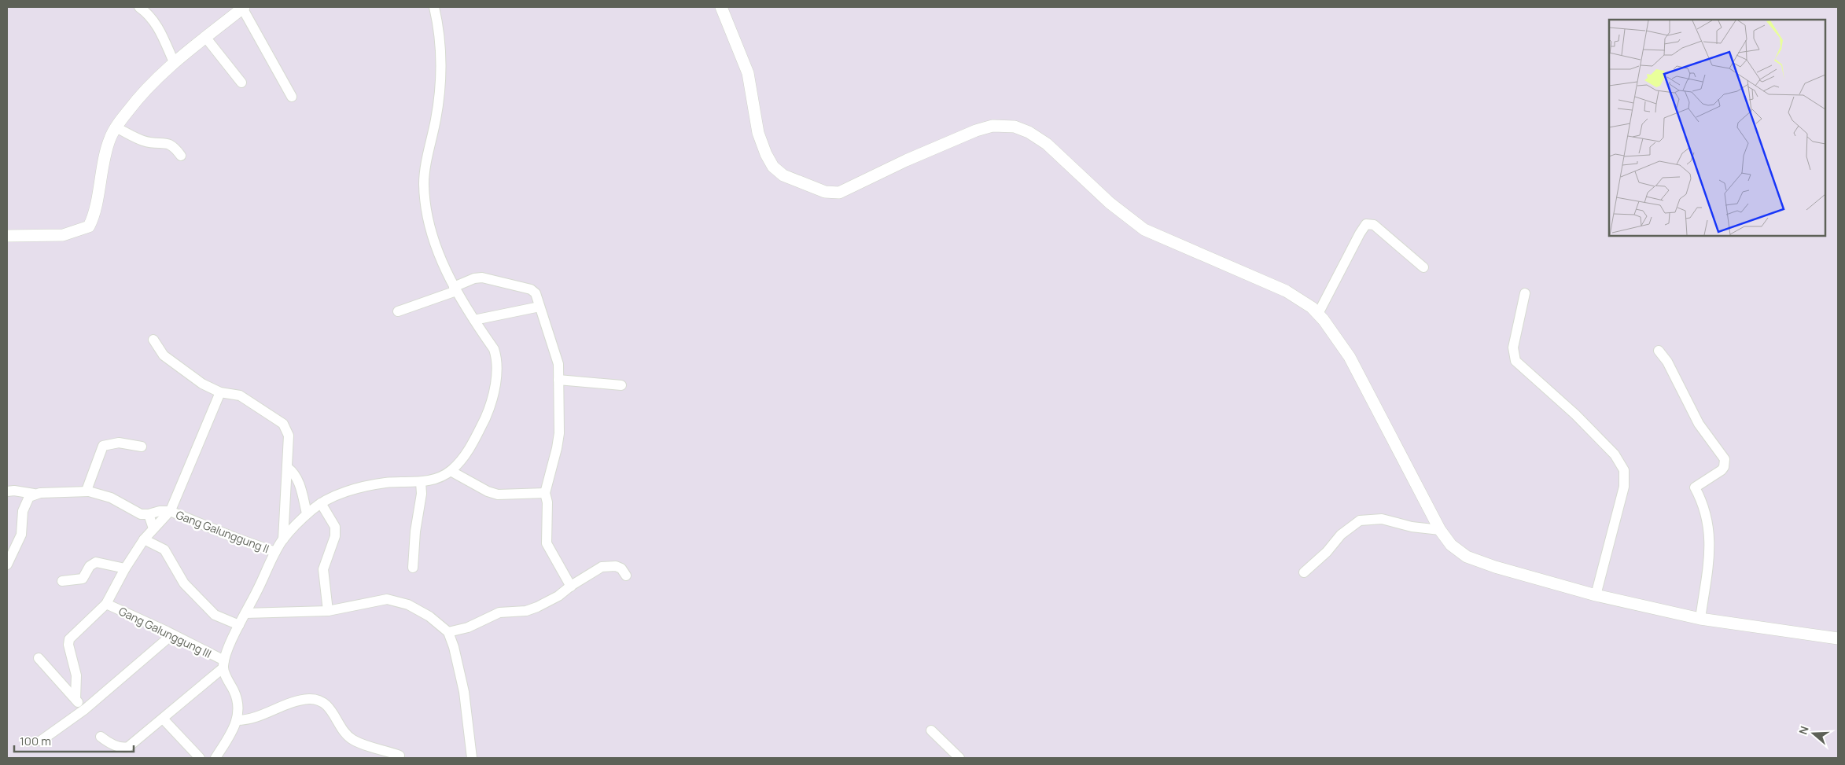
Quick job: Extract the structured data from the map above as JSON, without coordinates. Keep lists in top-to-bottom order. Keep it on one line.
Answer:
{"streets":{"street":["Gang Galunggung II","Gang Galunggung III"]},"scale_bar":"100 m","north":"left"}
